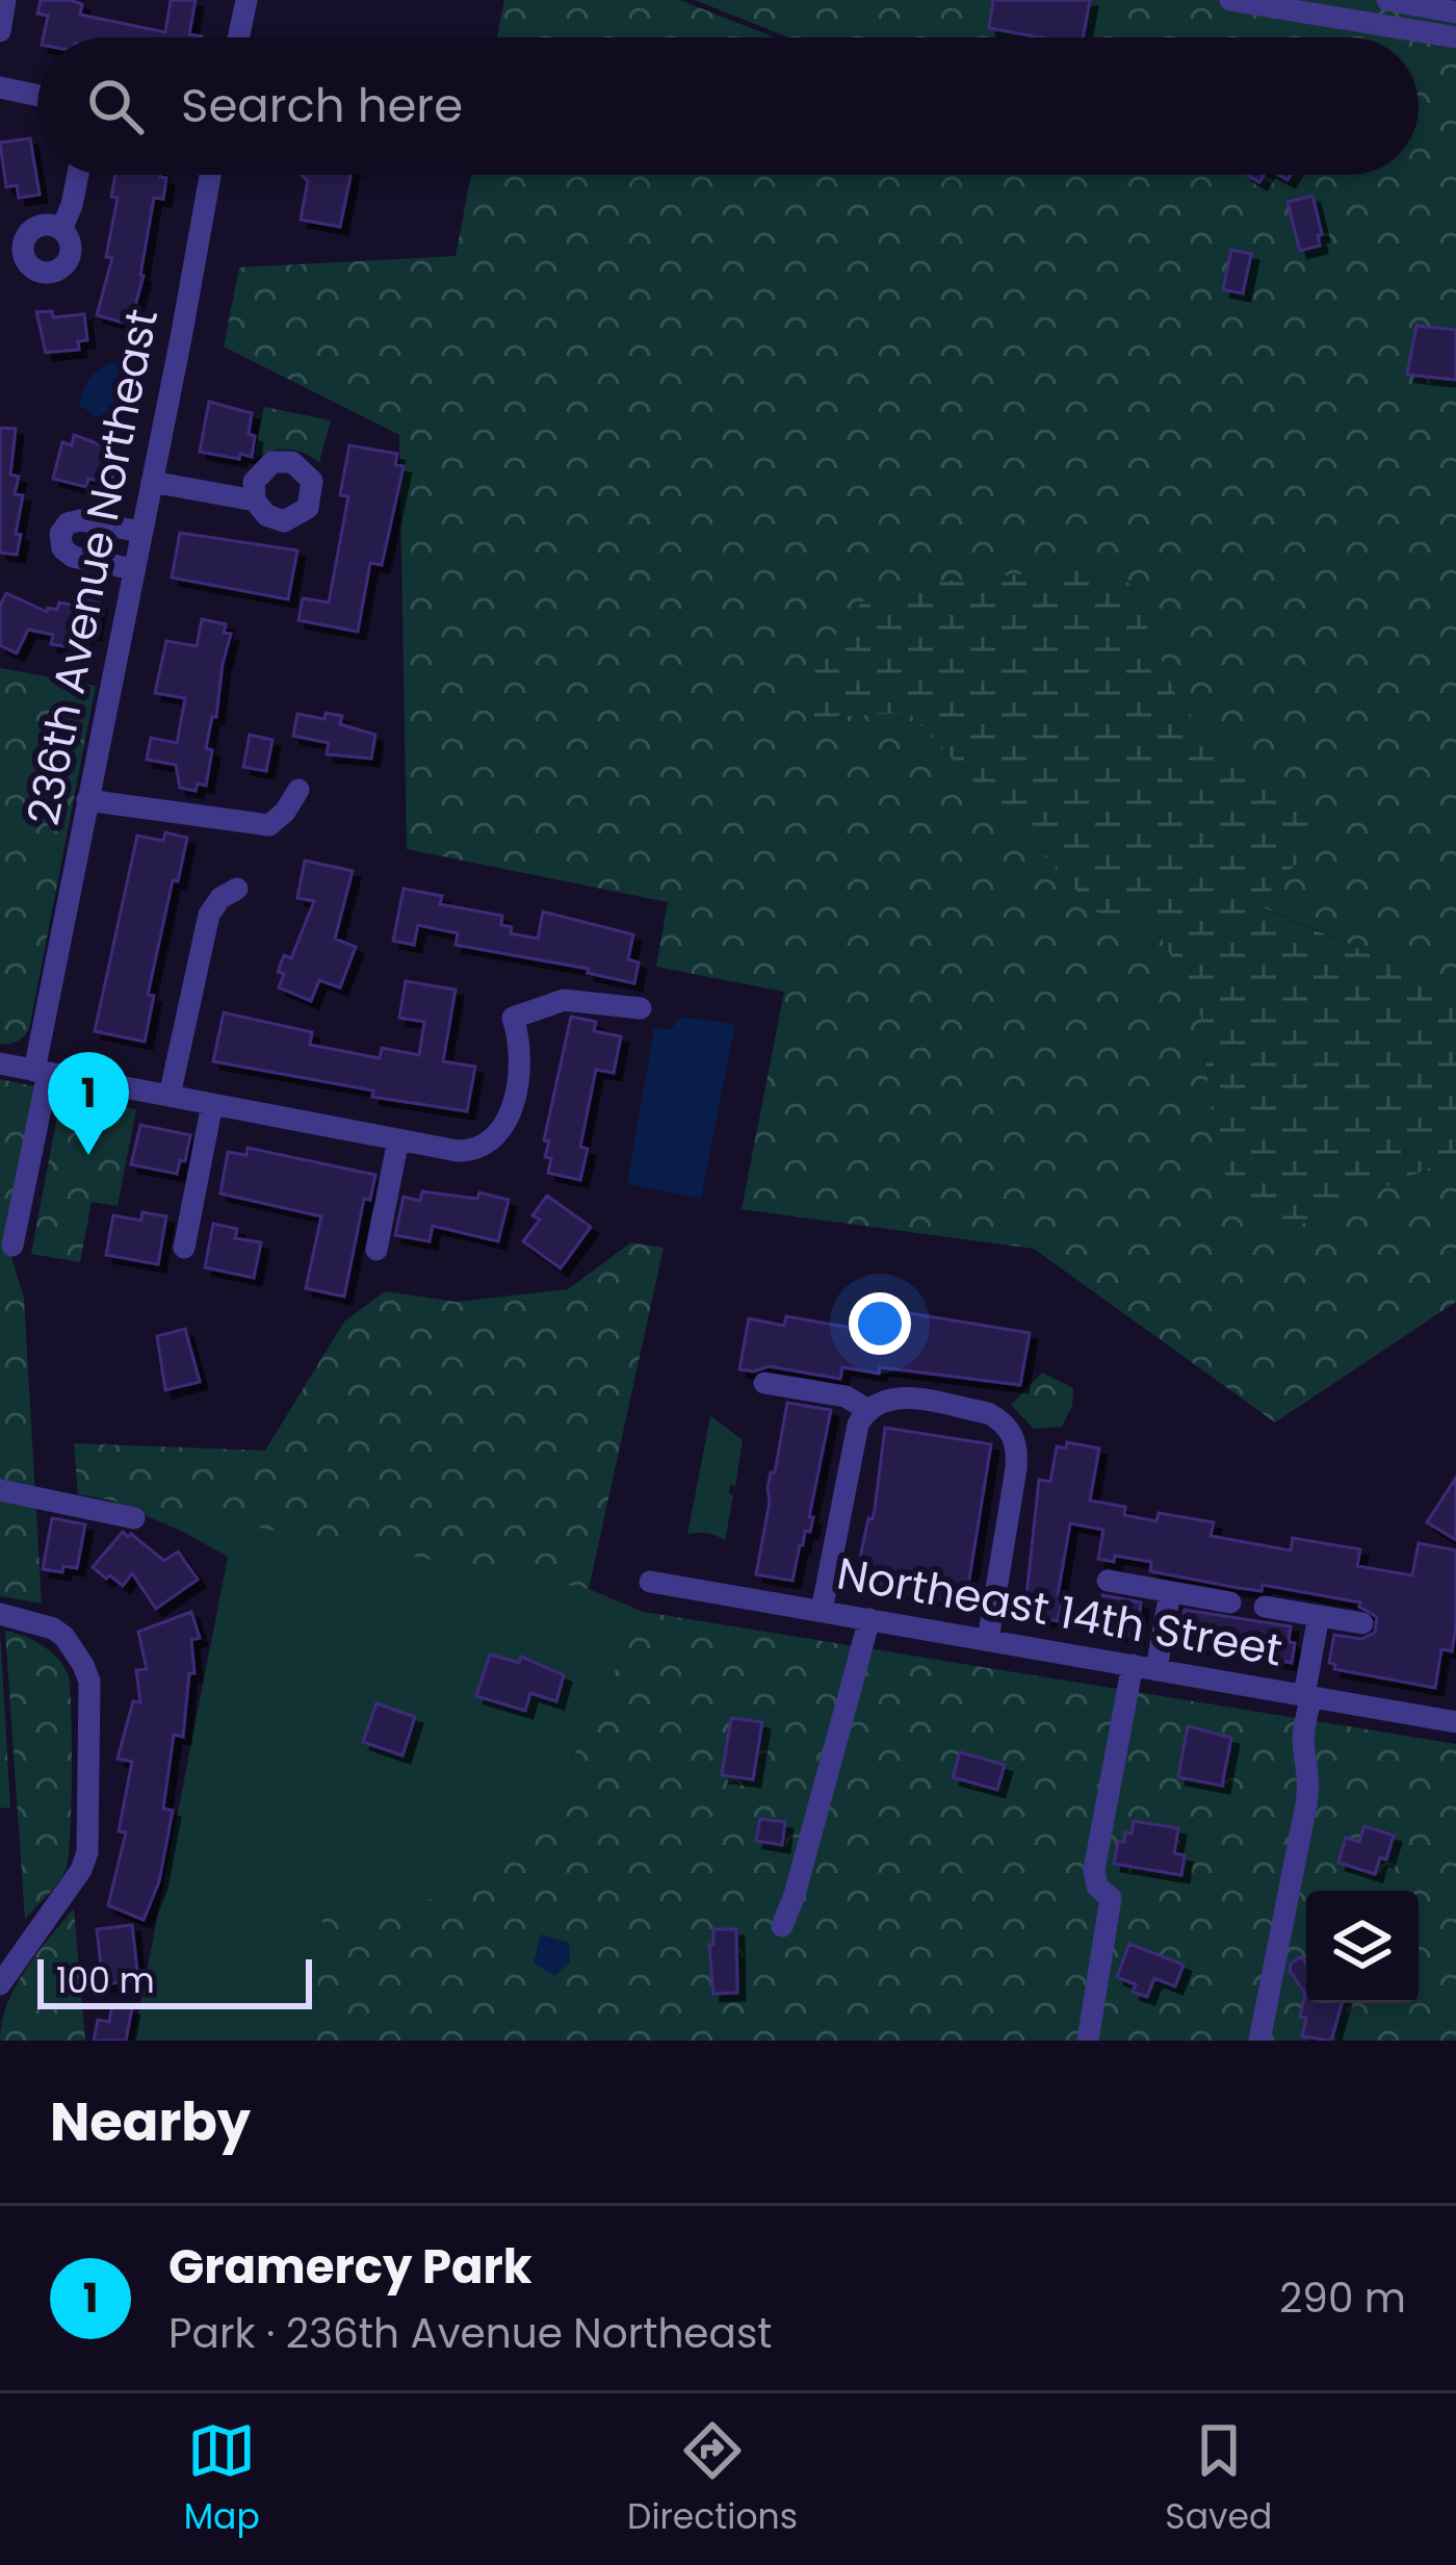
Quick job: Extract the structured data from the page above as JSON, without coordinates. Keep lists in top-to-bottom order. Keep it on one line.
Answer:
{"streets":{"street":["236th Avenue Northeast","Northeast 14th Street"]},"scale_bar":"100 m","page":{"search":"Search here","pins":"1","scale":"100 m","heading":"Nearby","list":[{"mark":"1","name":"Gramercy Park","note":"Park · 236th Avenue Northeast","value":"290 m"}],"nav":["Map","Directions","Saved"]}}
